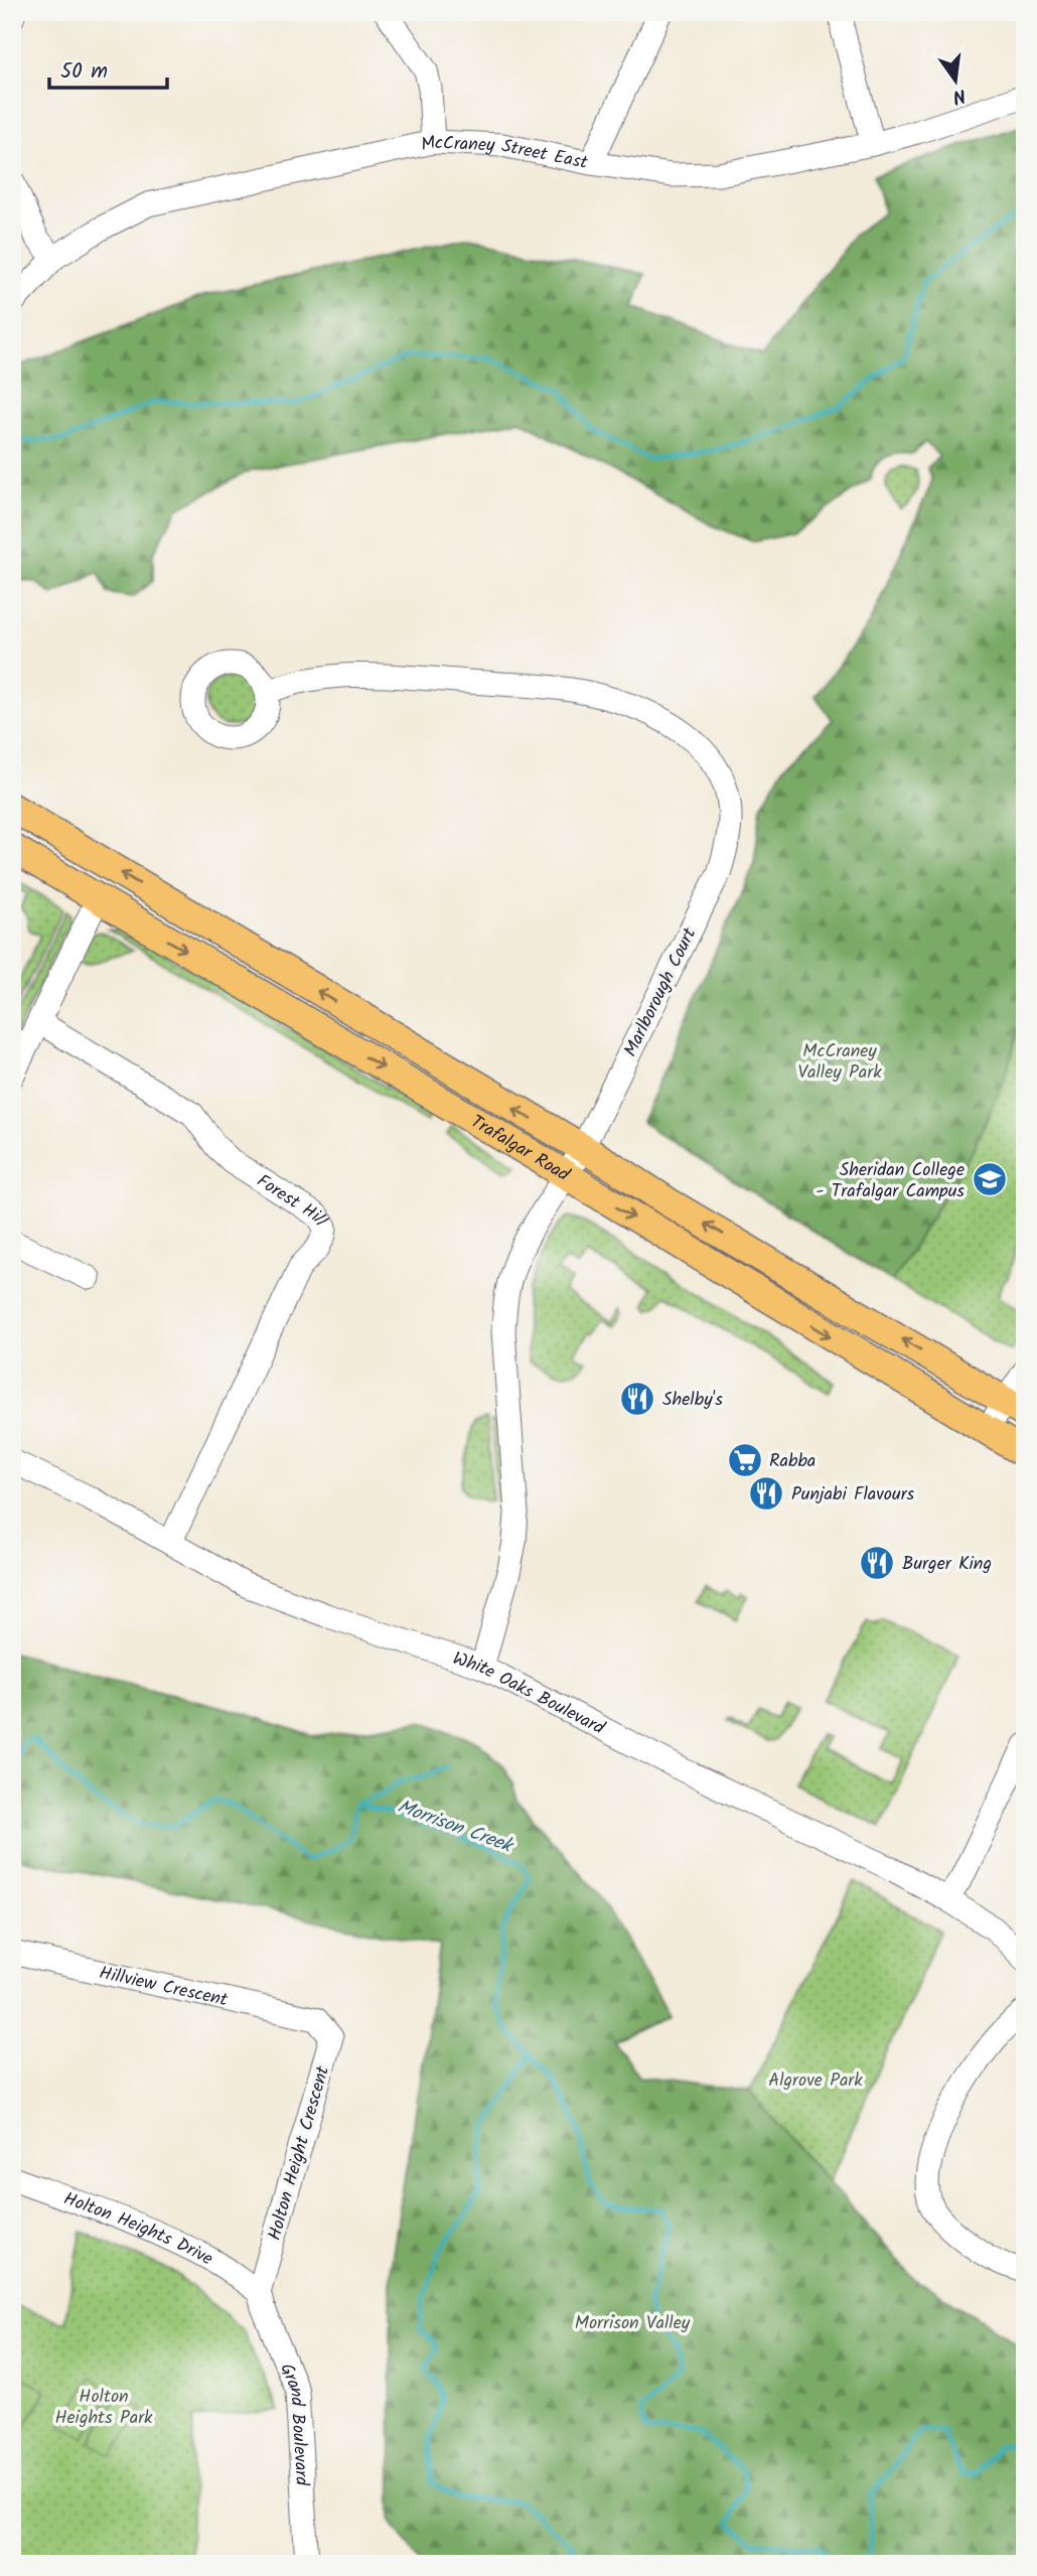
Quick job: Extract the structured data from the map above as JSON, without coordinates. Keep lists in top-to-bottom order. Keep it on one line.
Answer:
{"streets":{"main road":["Trafalgar Road"],"street":["McCraney Street East","Marlborough Court","Forest Hill","White Oaks Boulevard","Hillview Crescent","Holton Height Crescent","Holton Heights Drive","Grand Boulevard"]},"crossings":[["Marlborough Court","Trafalgar Road"],["Marlborough Court","White Oaks Boulevard"],["Forest Hill","White Oaks Boulevard"],["Hillview Crescent","Holton Height Crescent"],["Holton Height Crescent","Holton Heights Drive"],["Holton Height Crescent","Grand Boulevard"],["Holton Heights Drive","Grand Boulevard"]],"water":["Morrison Creek"],"parks":["McCraney Valley Park","Algrove Park","Morrison Valley","Holton Heights Park"],"places":{"school or university":["Sheridan College - Trafalgar Campus"],"restaurant":["Shelby's","Punjabi Flavours","Burger King"],"supermarket":["Rabba"]},"scale_bar":"50 m","north":"bottom"}
